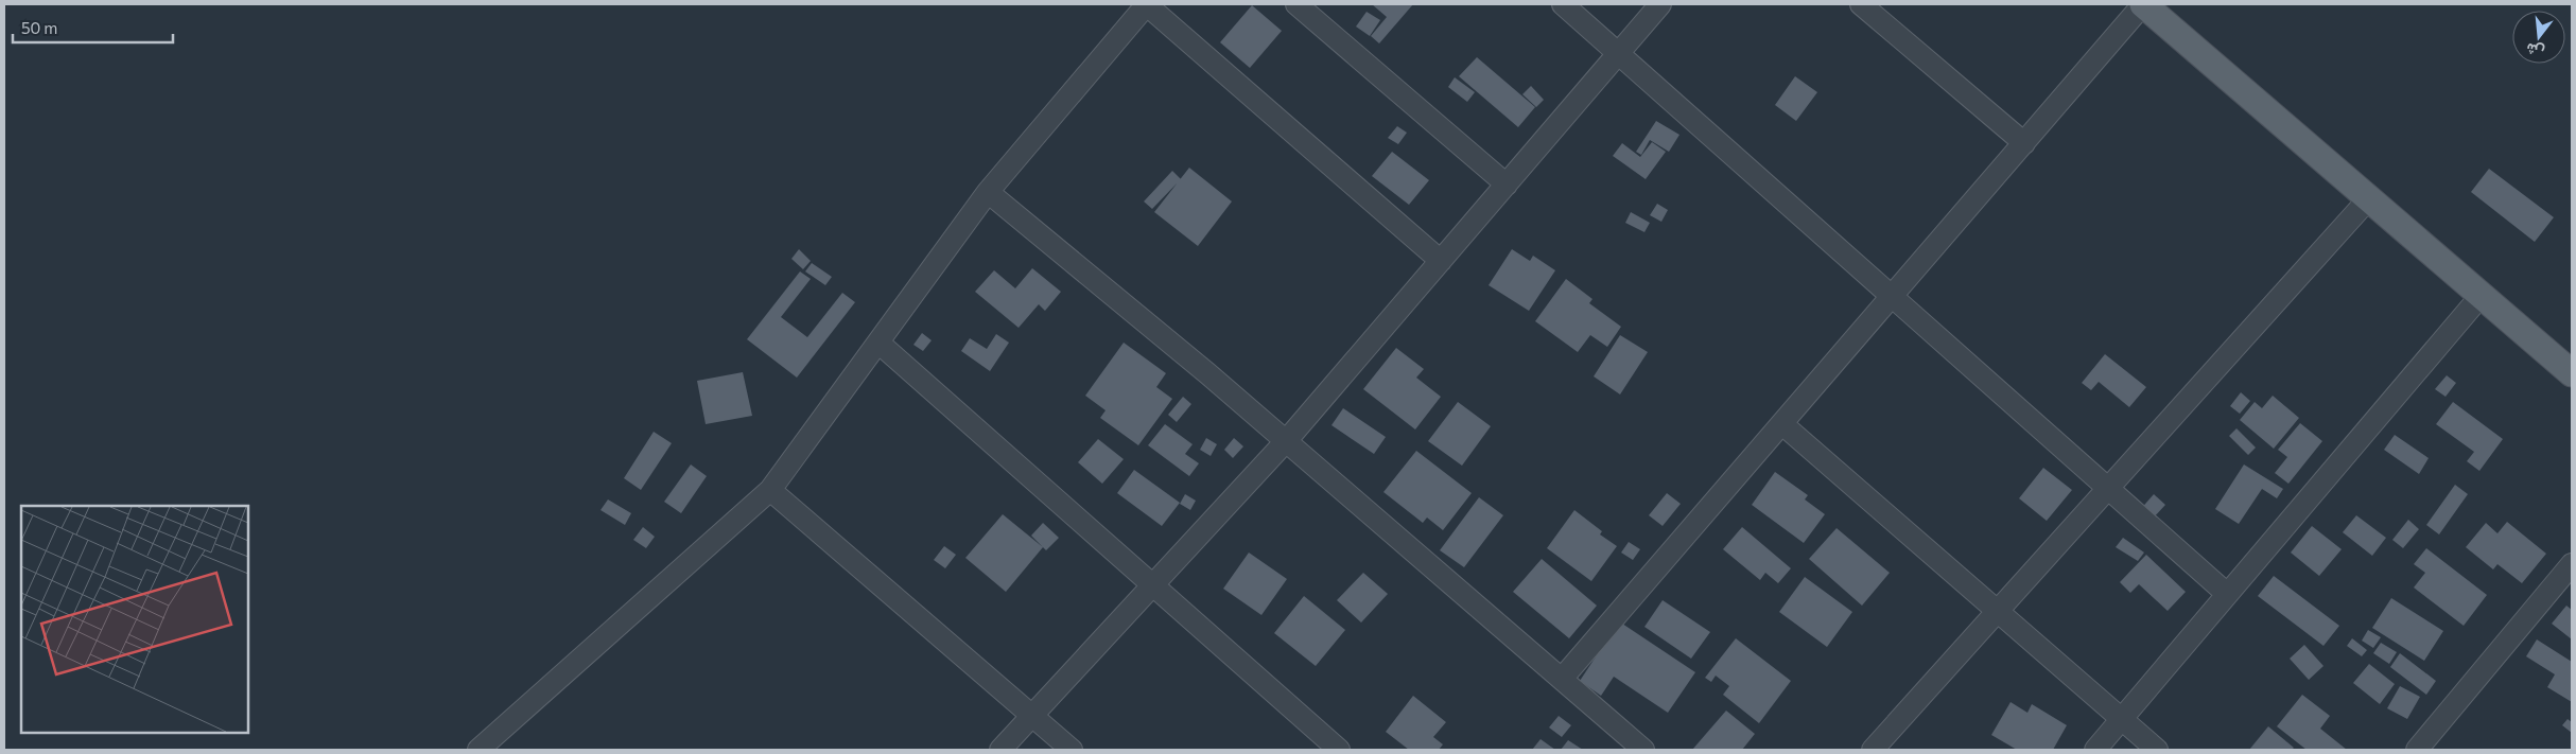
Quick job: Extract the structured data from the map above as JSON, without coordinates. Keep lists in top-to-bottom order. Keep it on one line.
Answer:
{"scale_bar":"50 m","north":"bottom"}
